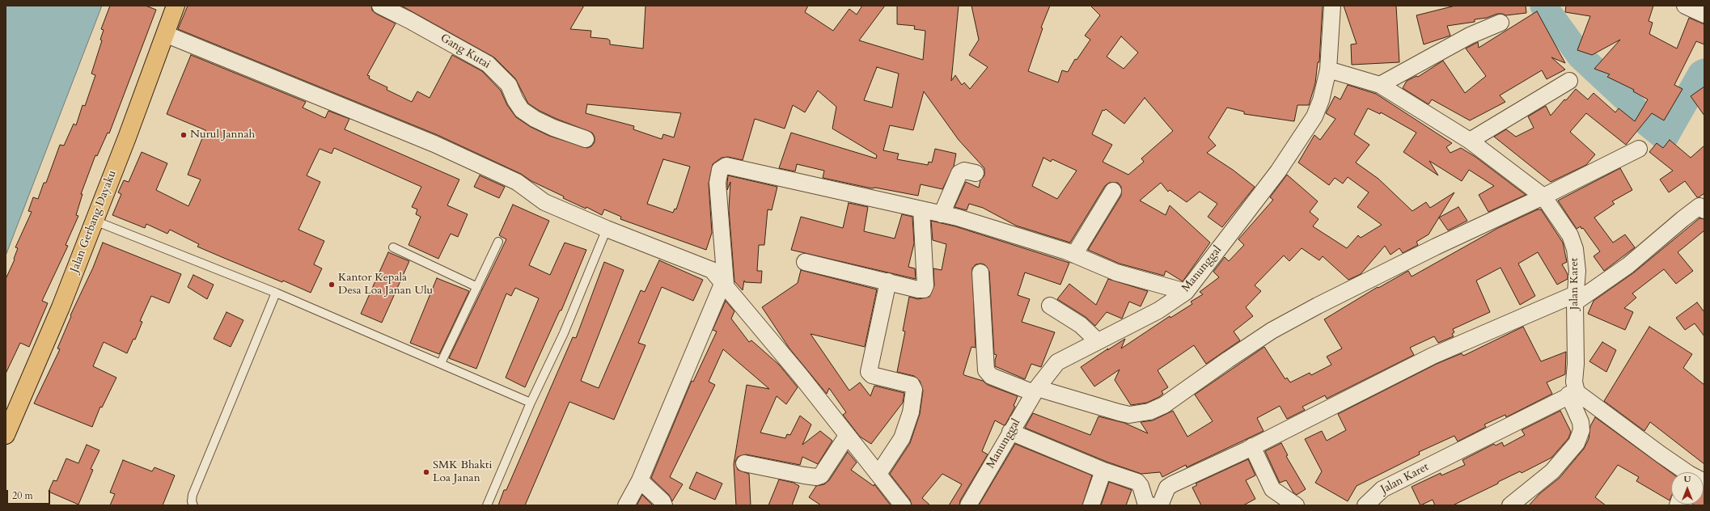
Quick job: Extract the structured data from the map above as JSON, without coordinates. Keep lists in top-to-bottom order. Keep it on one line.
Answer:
{"streets":{"highway":["Jalan Gerbang Dayaku"],"street":["Gang Kutai","Manunggal","Jalan Karet"]},"crossings":[["Manunggal","Jalan Karet"]],"places":["Nurul Jannah","Kantor Kepala Desa Loa Janan Ulu","SMK Bhakti Loa Janan"],"scale_bar":"20 m","north":"top"}
